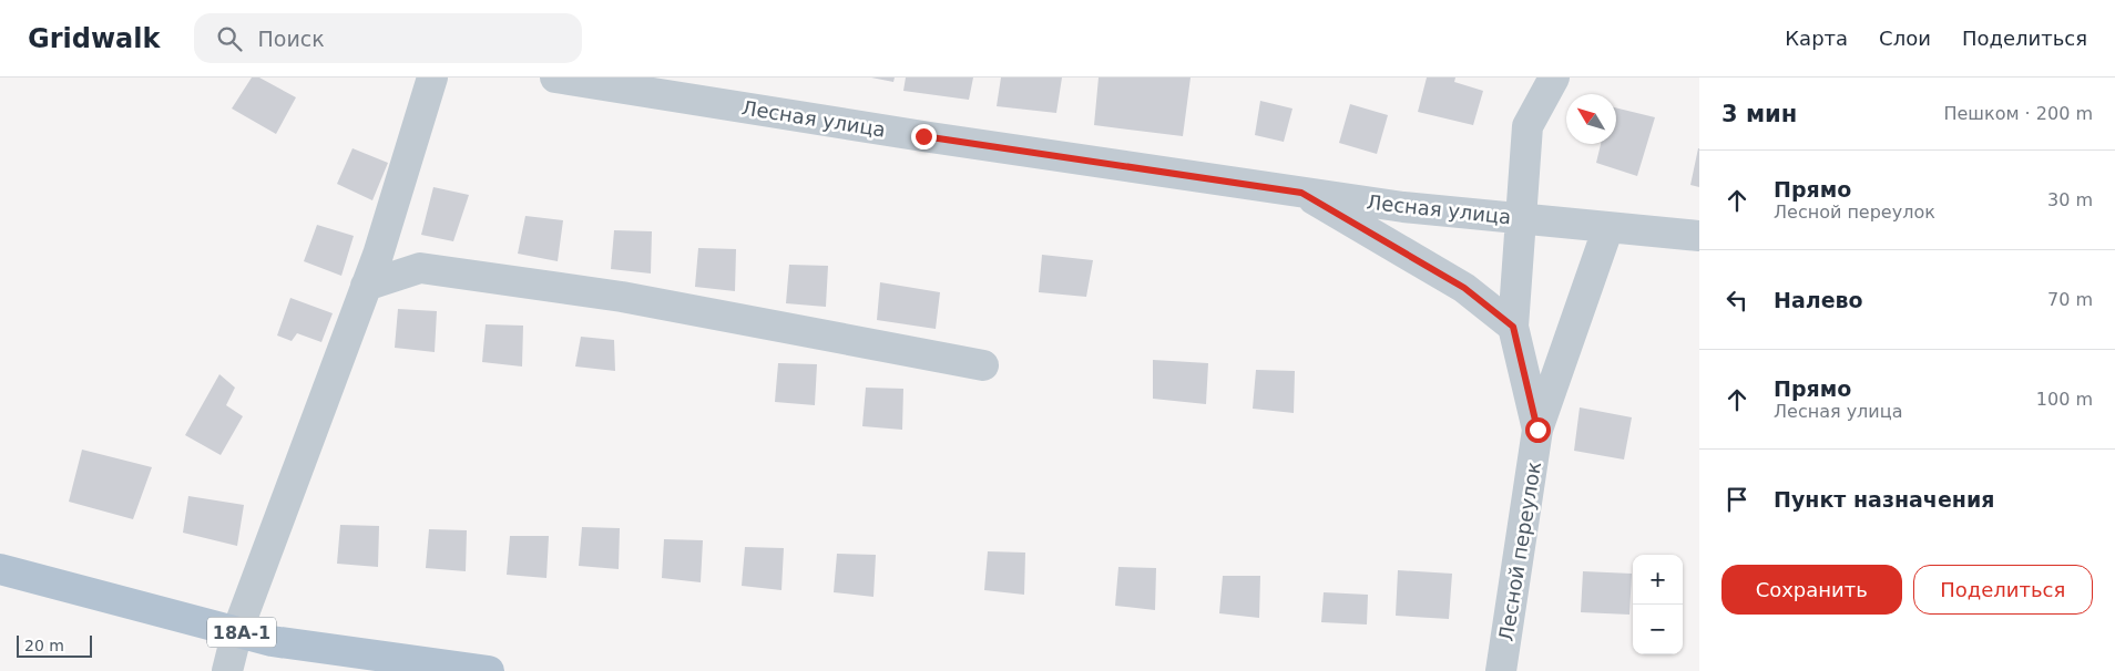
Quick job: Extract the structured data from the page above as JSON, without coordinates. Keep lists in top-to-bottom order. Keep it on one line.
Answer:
{"streets":{"main road":["18А-1"],"street":["Лесная улица","Лесной переулок"]},"crossings":[["Лесная улица","Лесной переулок"]],"scale_bar":"20 m","north":"top left","page":{"header":"Gridwalk","search":"Поиск","nav":["Карта","Слои","Поделиться"],"heading":["3 мин","Пешком · 200 m"],"list":[["Прямо","Лесной переулок","30 m"],["Налево","70 m"],["Прямо","Лесная улица","100 m"],"Пункт назначения"],"buttons":["Сохранить","Поделиться"],"map_buttons":["+","−"],"scale":"20 m"}}
